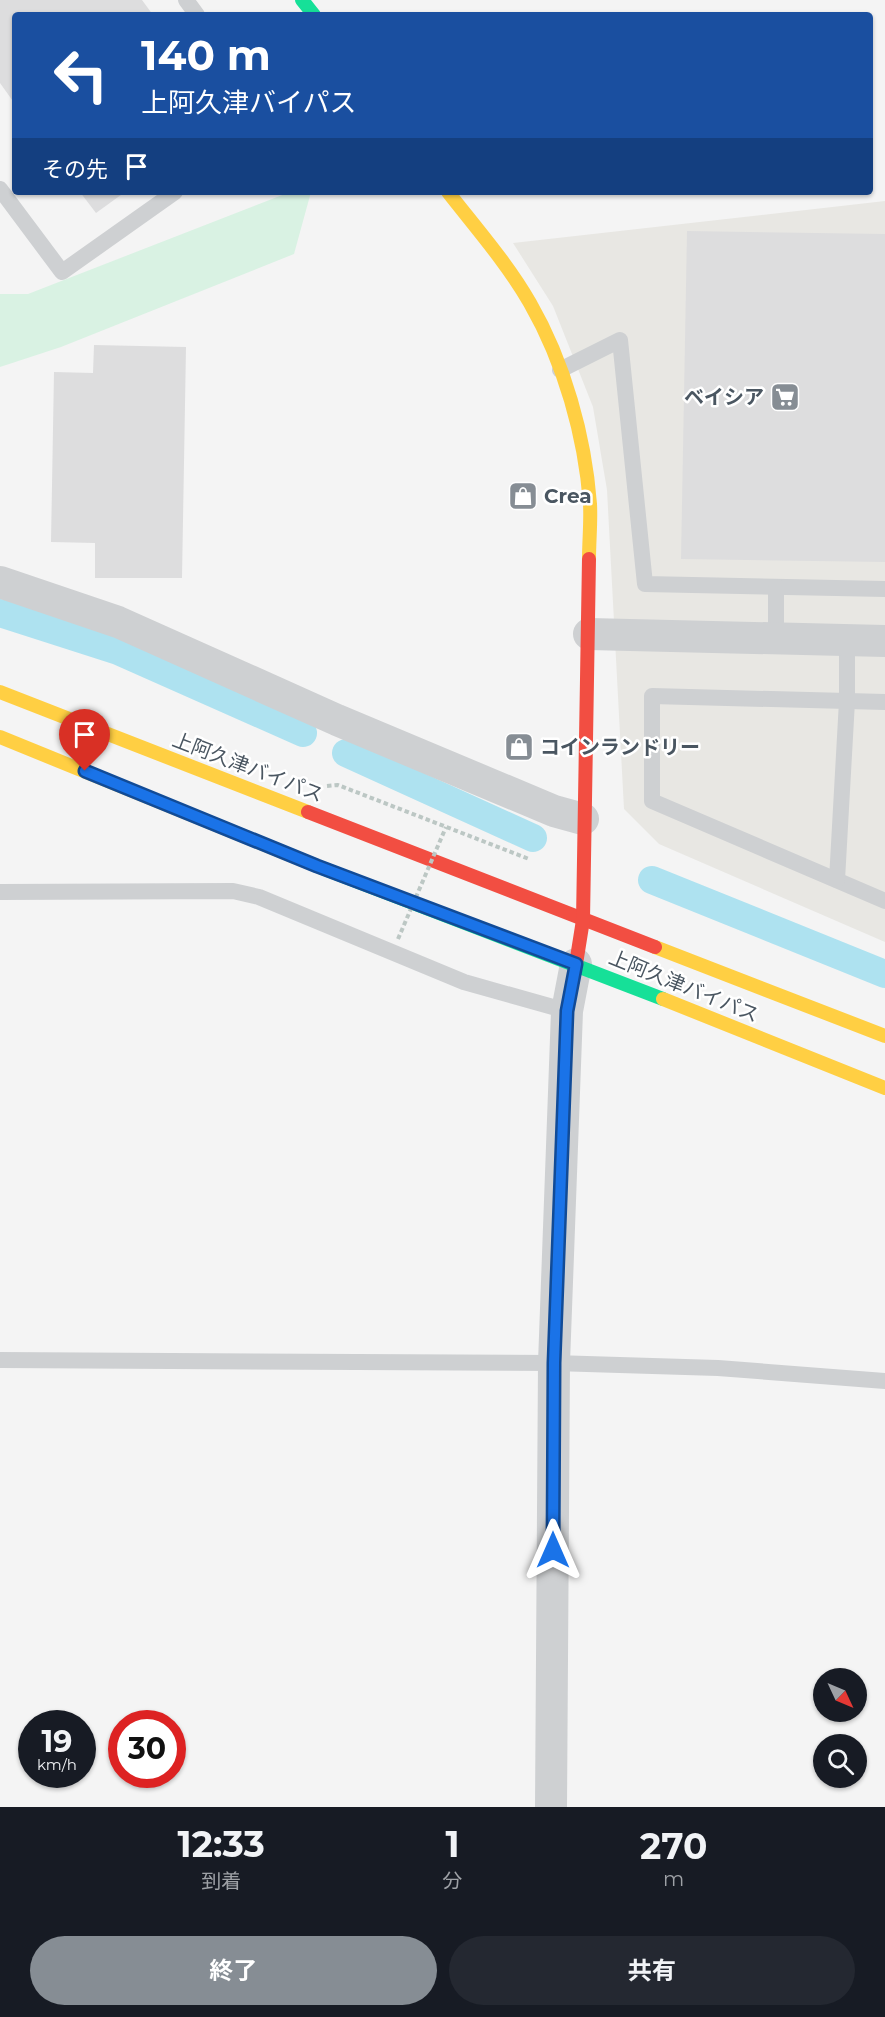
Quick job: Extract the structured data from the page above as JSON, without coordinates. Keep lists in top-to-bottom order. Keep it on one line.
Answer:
{"streets":{"main road":["上阿久津バイパス"]},"places":{"supermarket":["ベイシア"],"shop":["Crea","コインランドリー"]},"north":"bottom right","page":{"turn":["140 m","上阿久津バイパス"],"then":"その先","speed":"19 km/h","limit":"30","eta":["12:33","到着","1","分","270","m"],"buttons":["終了","共有"]}}
